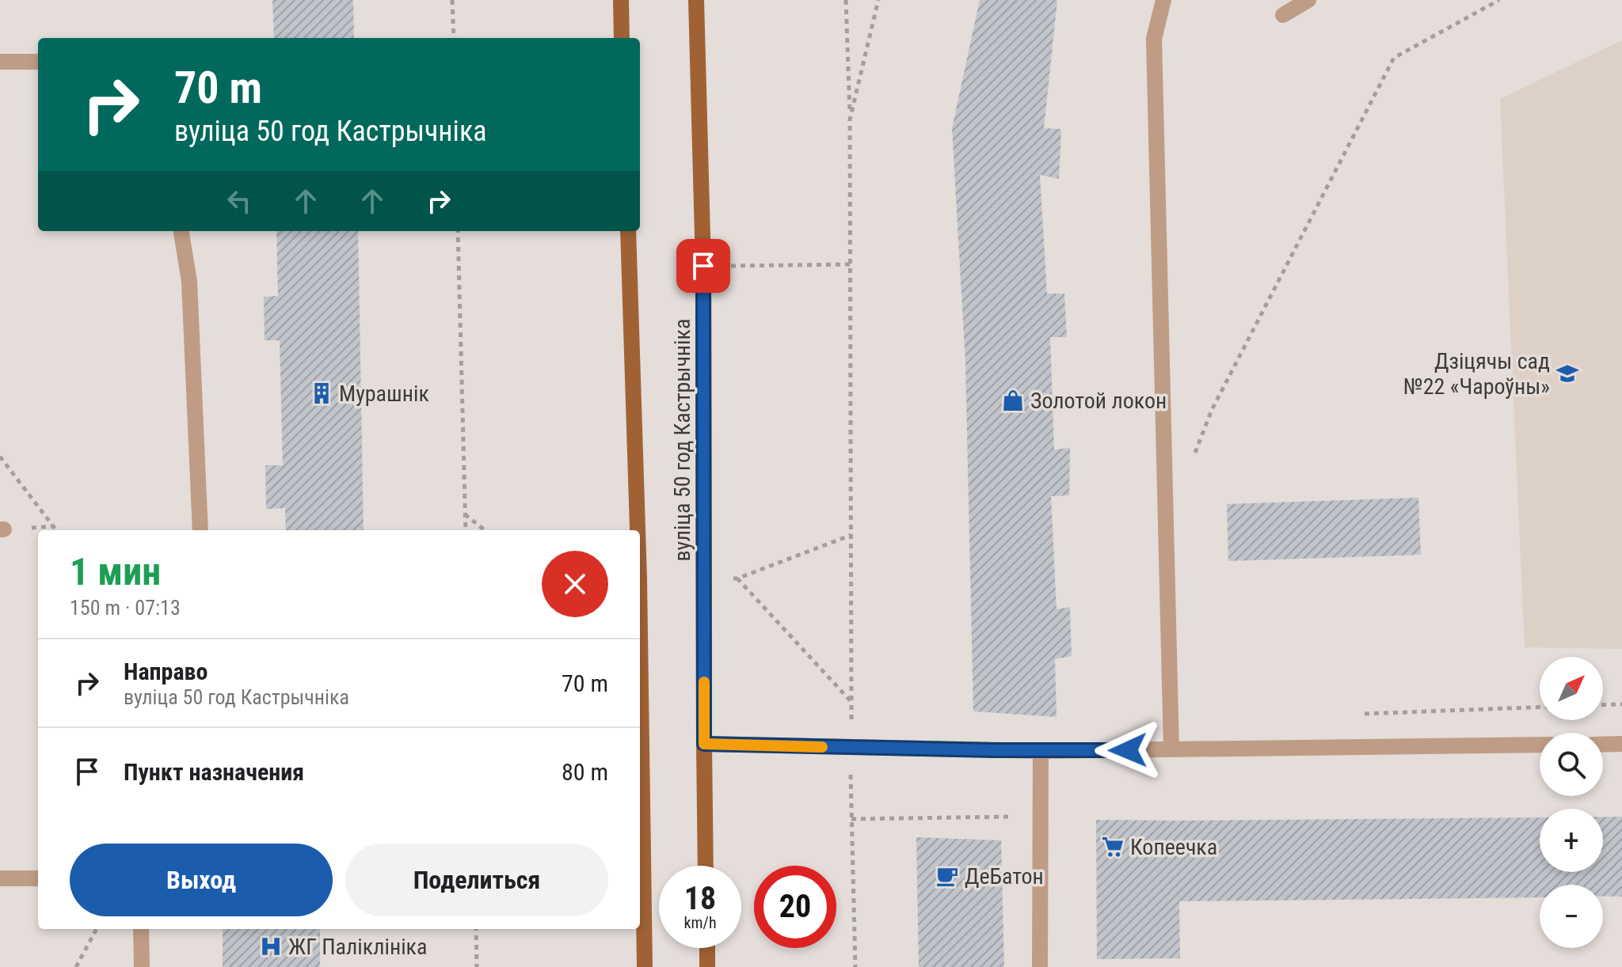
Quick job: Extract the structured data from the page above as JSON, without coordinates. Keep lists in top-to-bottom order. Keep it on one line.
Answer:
{"streets":{"main road":["вуліца 50 год Кастрычніка"]},"places":{"school or university":["Дзіцячы сад №22 «Чароўны»"],"building":["Мурашнік"],"shop":["Золотой локон"],"supermarket":["Копеечка"],"cafe":["ДеБатон"],"hospital":["ЖГ Паліклініка"]},"north":"top right","page":{"turn":["70 m","вуліца 50 год Кастрычніка"],"heading":["1 мин","150 m · 07:13"],"list":[{"name":"Направо","note":"вуліца 50 год Кастрычніка","value":"70 m"},{"name":"Пункт назначения","value":"80 m"}],"map_buttons":["+","−"],"buttons":["Выход","Поделиться"],"speed":"18 km/h","limit":"20"}}
